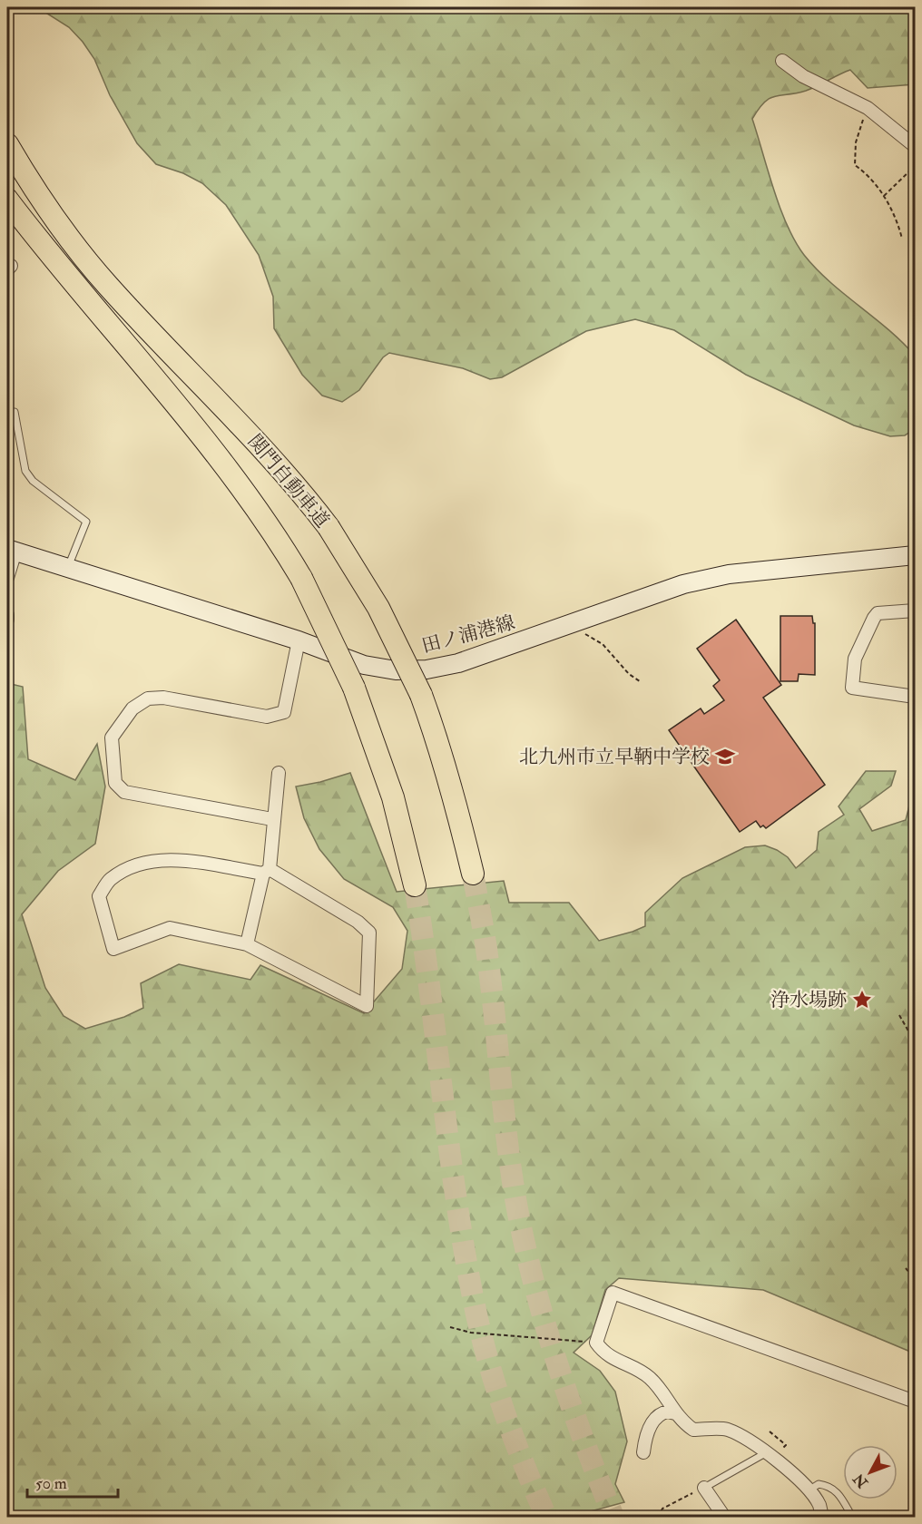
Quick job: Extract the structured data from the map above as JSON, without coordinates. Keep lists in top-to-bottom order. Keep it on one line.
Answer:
{"streets":{"highway":["関門自動車道"],"main road":["田ノ浦港線"]},"places":{"school or university":["北九州市立早鞆中学校"],"place":["浄水場跡"]},"scale_bar":"50 m","north":"bottom left"}
